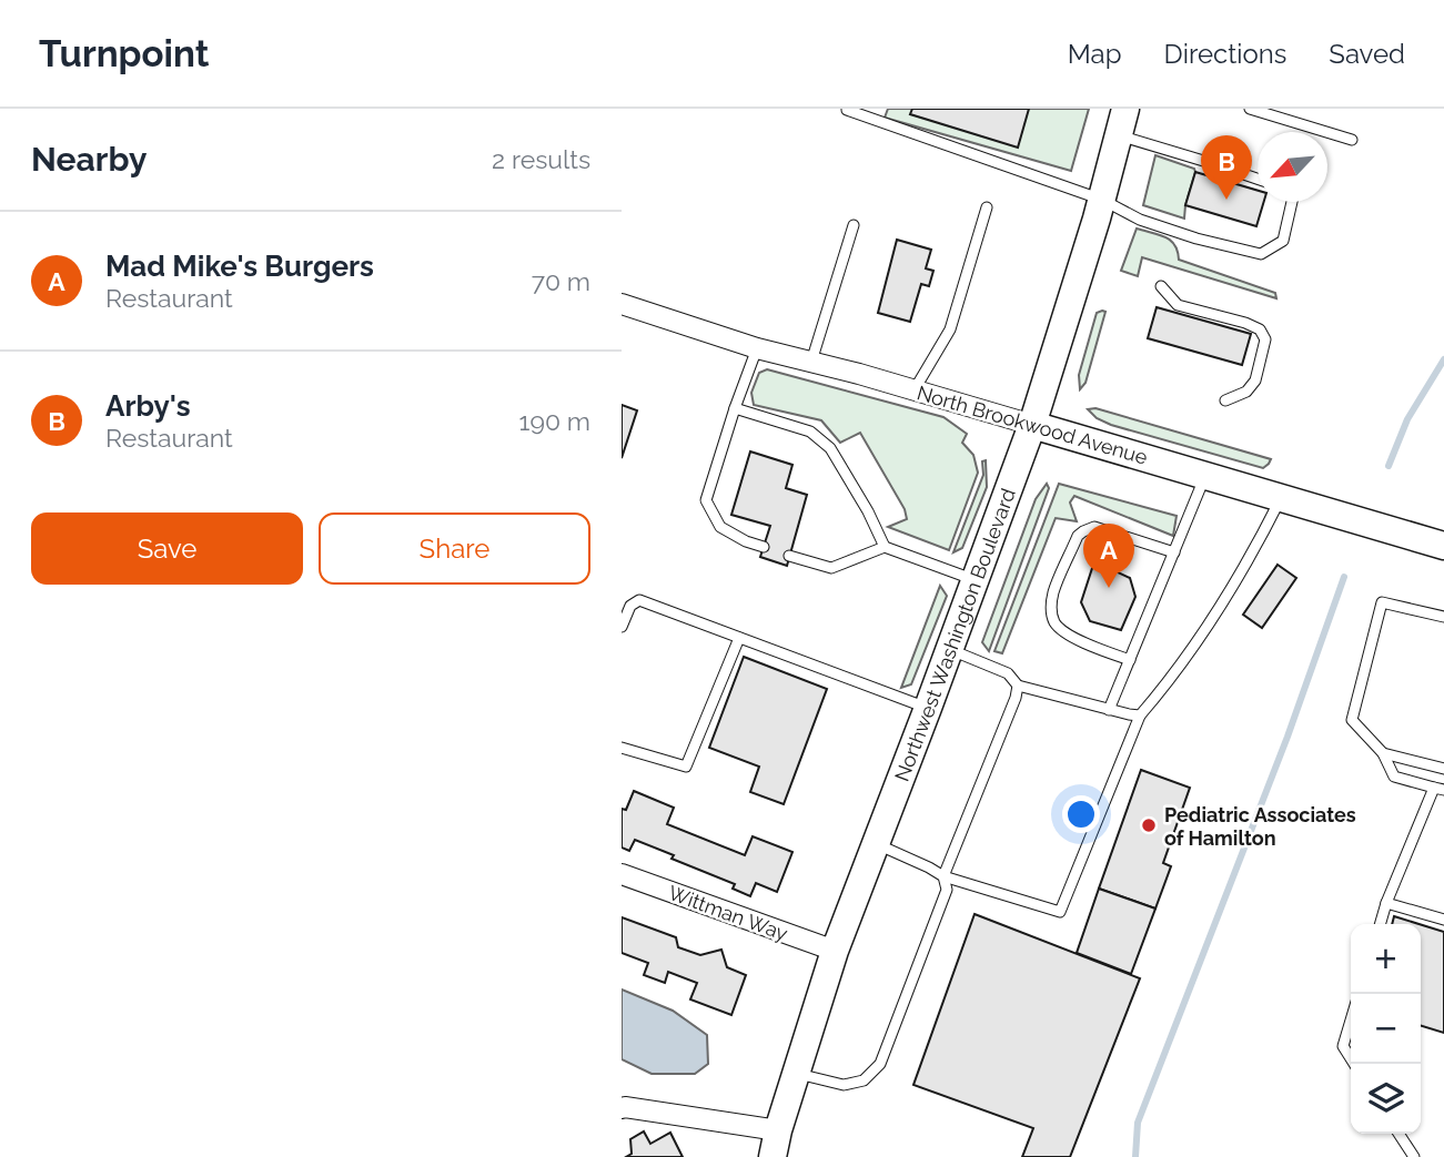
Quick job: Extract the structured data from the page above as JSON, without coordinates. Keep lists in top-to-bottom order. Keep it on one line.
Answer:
{"streets":{"main road":["North Brookwood Avenue","Northwest Washington Boulevard"],"street":["Wittman Way"]},"crossings":[["North Brookwood Avenue","Northwest Washington Boulevard"],["Northwest Washington Boulevard","Wittman Way"]],"places":["Pediatric Associates of Hamilton"],"north":"bottom left","page":{"header":"Turnpoint","nav":["Map","Directions","Saved"],"heading":["Nearby","2 results"],"pins":["B","A"],"list":[{"mark":"A","name":"Mad Mike's Burgers","note":"Restaurant","value":"70 m"},{"mark":"B","name":"Arby's","note":"Restaurant","value":"190 m"}],"buttons":["Save","Share"],"map_buttons":["+","−"]}}
